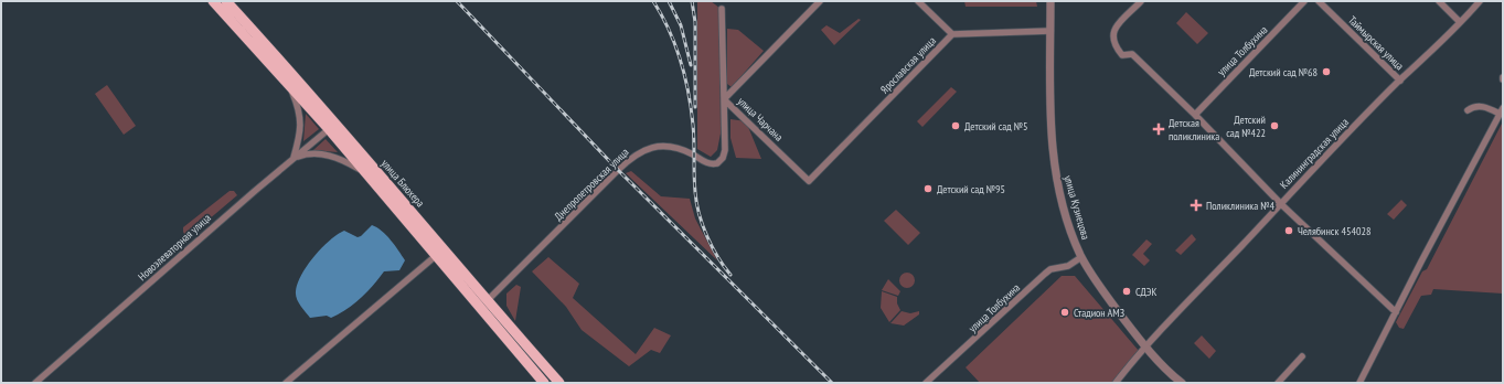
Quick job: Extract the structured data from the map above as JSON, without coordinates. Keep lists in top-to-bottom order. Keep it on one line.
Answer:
{"streets":{"main road":["улица Блюхера"],"street":["Таймырская улица","улица Толбухина","Ярославская улица","улица Чарчана","Калининградская улица","Днепропетровская улица","улица Кузнецова","Новоэлеваторная улица"]},"crossings":[["Таймырская улица","Калининградская улица"],["улица Толбухина","улица Кузнецова"],["Ярославская улица","улица Чарчана"],["Ярославская улица","улица Кузнецова"],["улица Чарчана","Днепропетровская улица"],["Калининградская улица","улица Кузнецова"],["улица Блюхера","Днепропетровская улица"],["улица Блюхера","Новоэлеваторная улица"]],"places":{"other":["Детский сад №68","Детский сад №5","Детский сад №422","Детский сад №95","Челябинск 454028","СДЭК","Стадион АМЗ"],"health":["Детская поликлиника","Поликлиника №4"]}}
